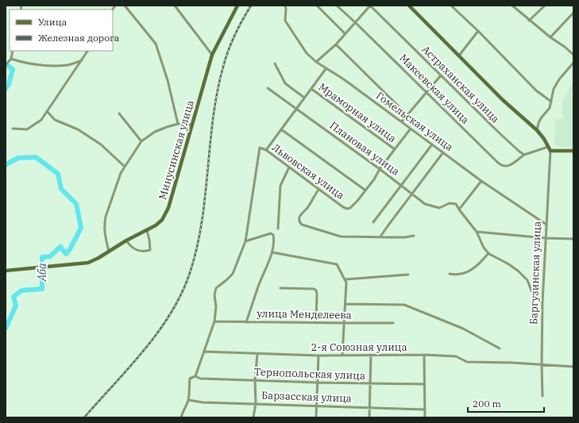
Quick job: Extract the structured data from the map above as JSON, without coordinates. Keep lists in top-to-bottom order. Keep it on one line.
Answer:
{"streets":{"main road":["Минусинская улица"],"street":["Астраханская улица","Макеевская улица","Мраморная улица","Гомельская улица","Плановая улица","Львовская улица","Баргузинская улица","улица Менделеева","2-я Союзная улица","Тернопольская улица","Барзасская улица"]},"crossings":[["Астраханская улица","Макеевская улица"],["Гомельская улица","Баргузинская улица"],["Баргузинская улица","2-я Союзная улица"]],"water":["Аба"],"legend":["Улица","Железная дорога"],"scale_bar":"200 m"}
